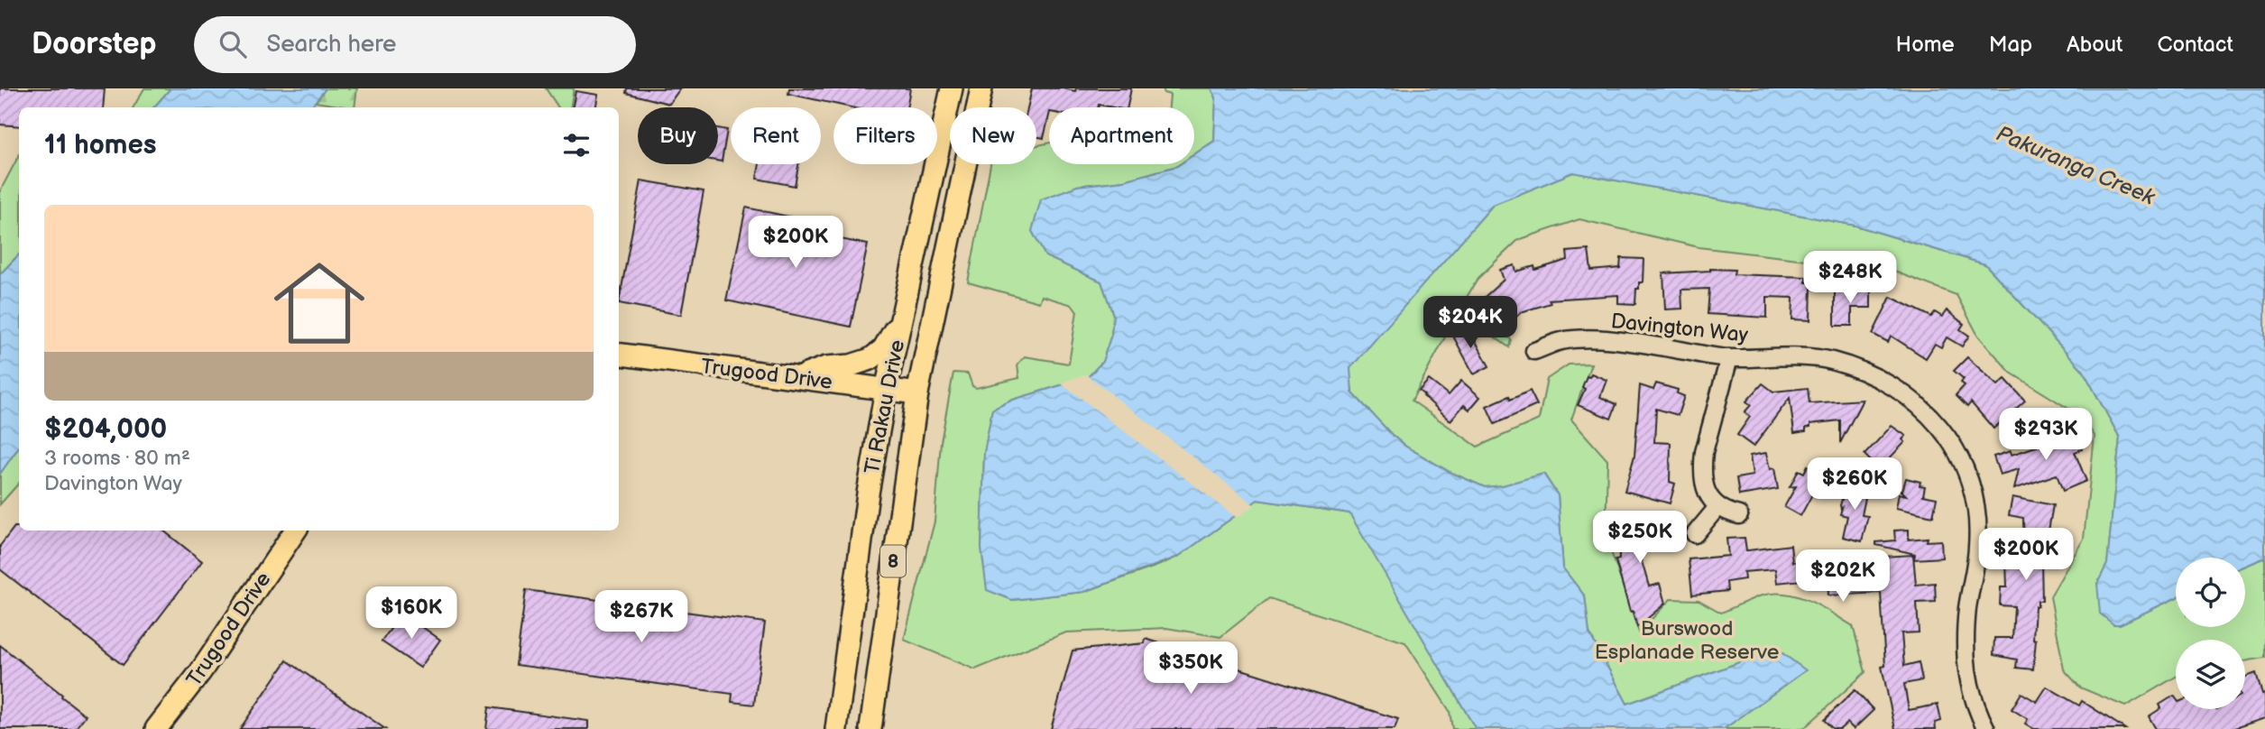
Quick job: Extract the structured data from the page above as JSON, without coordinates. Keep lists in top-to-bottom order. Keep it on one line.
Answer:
{"streets":{"main road":["Trugood Drive","Ti Rakau Drive","8"],"street":["Davington Way"]},"crossings":[["Trugood Drive","Ti Rakau Drive"]],"water":["Pakuranga Creek"],"parks":["Burswood Esplanade Reserve"],"page":{"header":"Doorstep","search":"Search here","nav":["Home","Map","About","Contact"],"chip":["Buy","Rent","Filters","New","Apartment"],"heading":"11 homes","list":[{"name":"$204,000","note":"3 rooms · 80 m² · Davington Way"}],"price":["$200K","$248K","$204K","$293K","$260K","$250K","$200K","$202K","$160K","$267K","$350K"]}}
